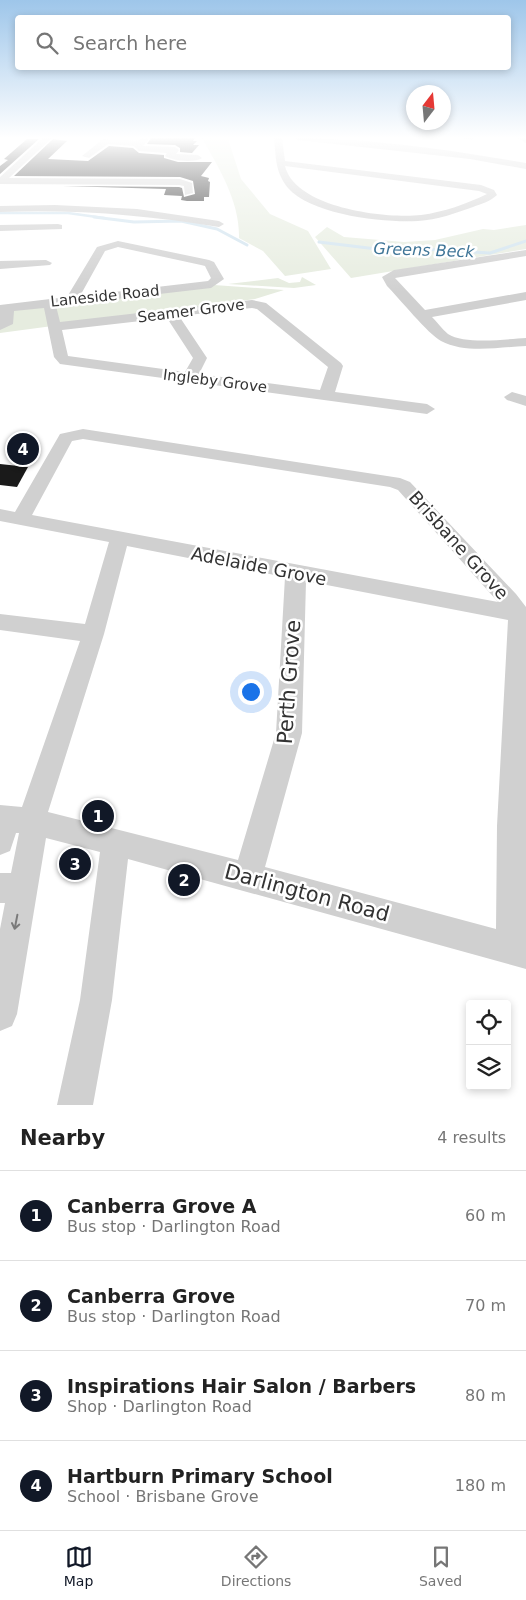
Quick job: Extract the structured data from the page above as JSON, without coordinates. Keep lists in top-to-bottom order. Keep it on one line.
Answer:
{"streets":{"street":["Laneside Road","Seamer Grove","Ingleby Grove","Brisbane Grove","Adelaide Grove","Perth Grove","Darlington Road"]},"crossings":[["Laneside Road","Ingleby Grove"],["Seamer Grove","Ingleby Grove"],["Brisbane Grove","Adelaide Grove"],["Brisbane Grove","Darlington Road"],["Adelaide Grove","Perth Grove"],["Perth Grove","Darlington Road"]],"water":["Greens Beck"],"north":"top","page":{"search":"Search here","pins":["4","1","3","2"],"heading":["Nearby","4 results"],"list":[{"mark":"1","name":"Canberra Grove A","note":"Bus stop · Darlington Road","value":"60 m"},{"mark":"2","name":"Canberra Grove","note":"Bus stop · Darlington Road","value":"70 m"},{"mark":"3","name":"Inspirations Hair Salon / Barbers","note":"Shop · Darlington Road","value":"80 m"},{"mark":"4","name":"Hartburn Primary School","note":"School · Brisbane Grove","value":"180 m"}],"nav":["Map","Directions","Saved"]}}
